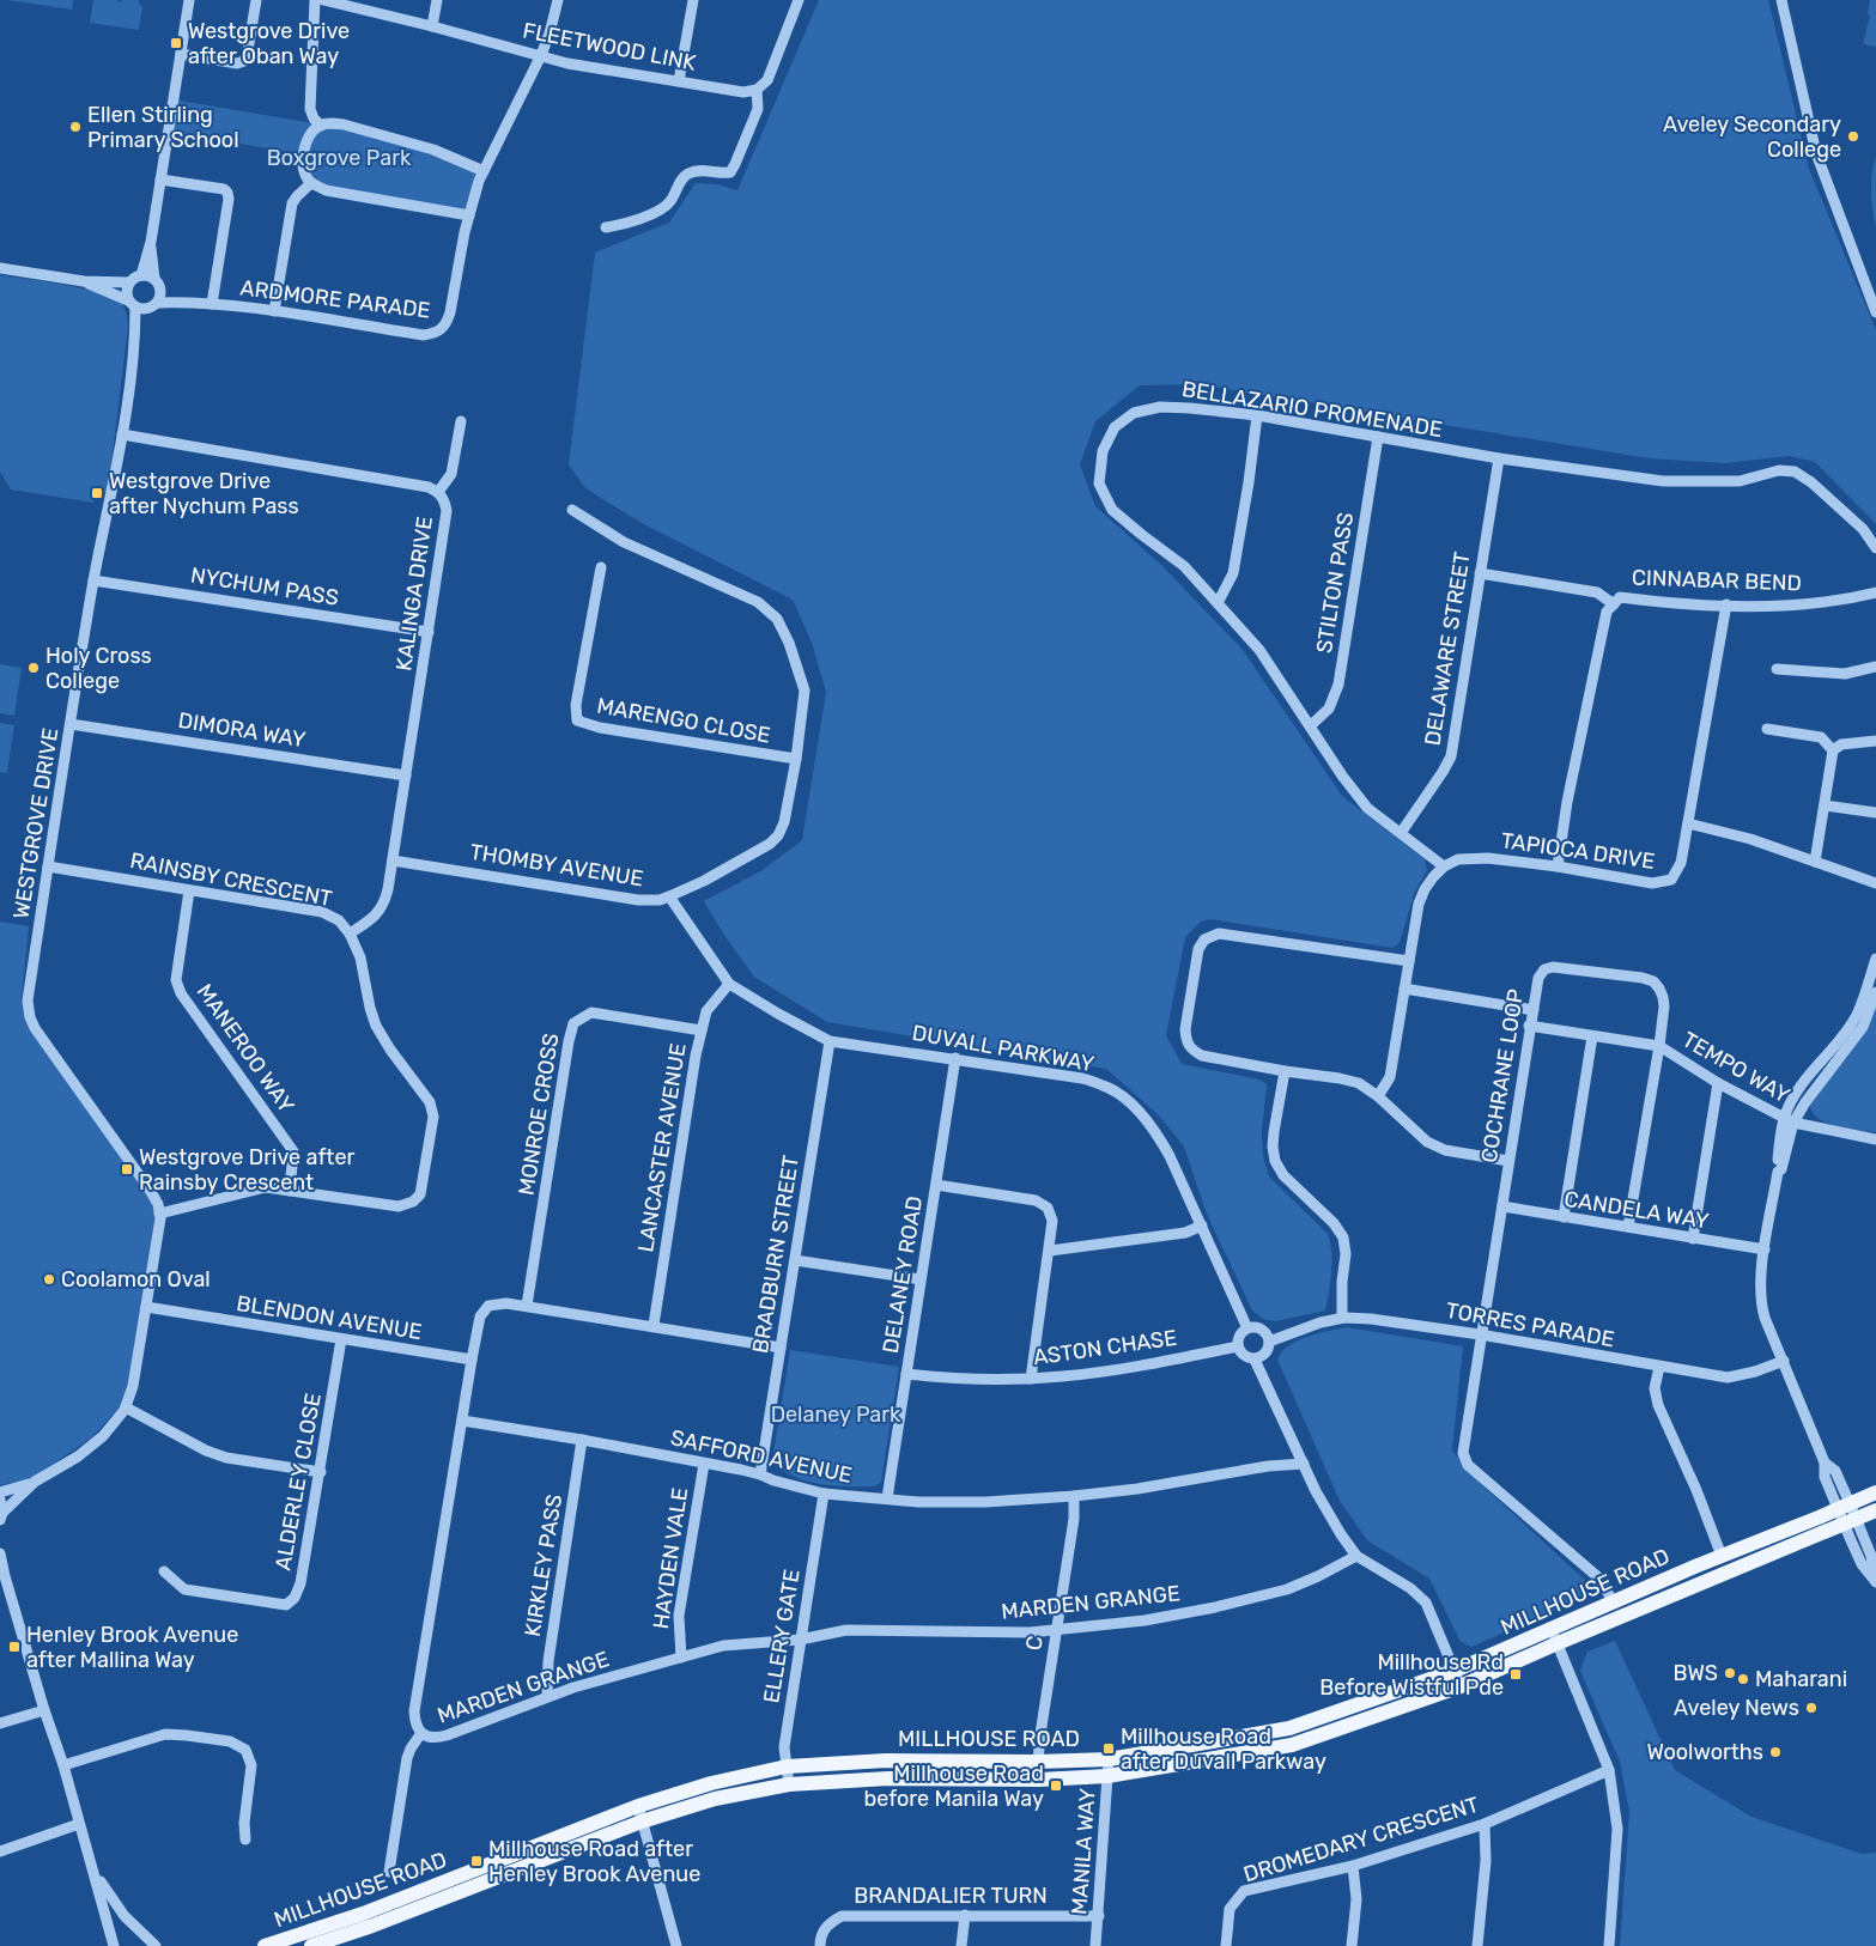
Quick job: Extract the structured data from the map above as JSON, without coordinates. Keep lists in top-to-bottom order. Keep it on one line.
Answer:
{"streets":{"main road":["MILLHOUSE ROAD"],"street":["FLEETWOOD LINK","ARDMORE PARADE","BELLAZARIO PROMENADE","CINNABAR BEND","STILTON PASS","NYCHUM PASS","KALINGA DRIVE","DELAWARE STREET","MARENGO CLOSE","DIMORA WAY","WESTGROVE DRIVE","TAPIOCA DRIVE","THOMBY AVENUE","RAINSBY CRESCENT","MANEROO WAY","DUVALL PARKWAY","TEMPO WAY","COCHRANE LOOP","MONROE CROSS","LANCASTER AVENUE","CANDELA WAY","BRADBURN STREET","DELANEY ROAD","BLENDON AVENUE","TORRES PARADE","ASTON CHASE","SAFFORD AVENUE","ALDERLEY CLOSE","HAYDEN VALE","KIRKLEY PASS","MARDEN GRANGE","ELLERY GATE","C","DROMEDARY CRESCENT","MANILA WAY","BRANDALIER TURN"]},"crossings":[["FLEETWOOD LINK","ARDMORE PARADE"],["ARDMORE PARADE","WESTGROVE DRIVE"],["BELLAZARIO PROMENADE","STILTON PASS"],["BELLAZARIO PROMENADE","DELAWARE STREET"],["BELLAZARIO PROMENADE","TAPIOCA DRIVE"],["CINNABAR BEND","TAPIOCA DRIVE"],["NYCHUM PASS","KALINGA DRIVE"],["NYCHUM PASS","WESTGROVE DRIVE"],["KALINGA DRIVE","DIMORA WAY"],["KALINGA DRIVE","WESTGROVE DRIVE"],["KALINGA DRIVE","THOMBY AVENUE"],["KALINGA DRIVE","RAINSBY CRESCENT"],["MARENGO CLOSE","THOMBY AVENUE"],["DIMORA WAY","WESTGROVE DRIVE"],["WESTGROVE DRIVE","RAINSBY CRESCENT"],["WESTGROVE DRIVE","BLENDON AVENUE"],["THOMBY AVENUE","DUVALL PARKWAY"],["RAINSBY CRESCENT","MANEROO WAY"],["DUVALL PARKWAY","LANCASTER AVENUE"],["DUVALL PARKWAY","BRADBURN STREET"],["DUVALL PARKWAY","DELANEY ROAD"],["DUVALL PARKWAY","TORRES PARADE"],["DUVALL PARKWAY","ASTON CHASE"],["TEMPO WAY","COCHRANE LOOP"],["COCHRANE LOOP","CANDELA WAY"],["COCHRANE LOOP","TORRES PARADE"],["COCHRANE LOOP","MILLHOUSE ROAD"],["MONROE CROSS","LANCASTER AVENUE"],["MONROE CROSS","MARDEN GRANGE"],["LANCASTER AVENUE","MARDEN GRANGE"],["BRADBURN STREET","SAFFORD AVENUE"],["BRADBURN STREET","MARDEN GRANGE"],["DELANEY ROAD","ASTON CHASE"],["DELANEY ROAD","SAFFORD AVENUE"],["BLENDON AVENUE","ALDERLEY CLOSE"],["BLENDON AVENUE","MARDEN GRANGE"],["TORRES PARADE","ASTON CHASE"],["SAFFORD AVENUE","HAYDEN VALE"],["SAFFORD AVENUE","KIRKLEY PASS"],["SAFFORD AVENUE","MARDEN GRANGE"],["SAFFORD AVENUE","ELLERY GATE"],["SAFFORD AVENUE","C"],["HAYDEN VALE","MARDEN GRANGE"],["KIRKLEY PASS","MARDEN GRANGE"],["MILLHOUSE ROAD","ELLERY GATE"],["MILLHOUSE ROAD","C"],["MILLHOUSE ROAD","MANILA WAY"],["MARDEN GRANGE","ELLERY GATE"],["MARDEN GRANGE","C"],["MANILA WAY","BRANDALIER TURN"]],"parks":["Boxgrove Park","Delaney Park"],"places":{"transit":["Westgrove Drive after Oban Way","Westgrove Drive after Nychum Pass","Westgrove Drive after Rainsby Crescent","Henley Brook Avenue after Mallina Way","Millhouse Rd Before Wistful Pde","Millhouse Road after Duvall Parkway","Millhouse Road before Manila Way","Millhouse Road after Henley Brook Avenue"],"other":["Ellen Stirling Primary School","Aveley Secondary College","Holy Cross College","Coolamon Oval","BWS","Maharani","Aveley News","Woolworths"]}}
